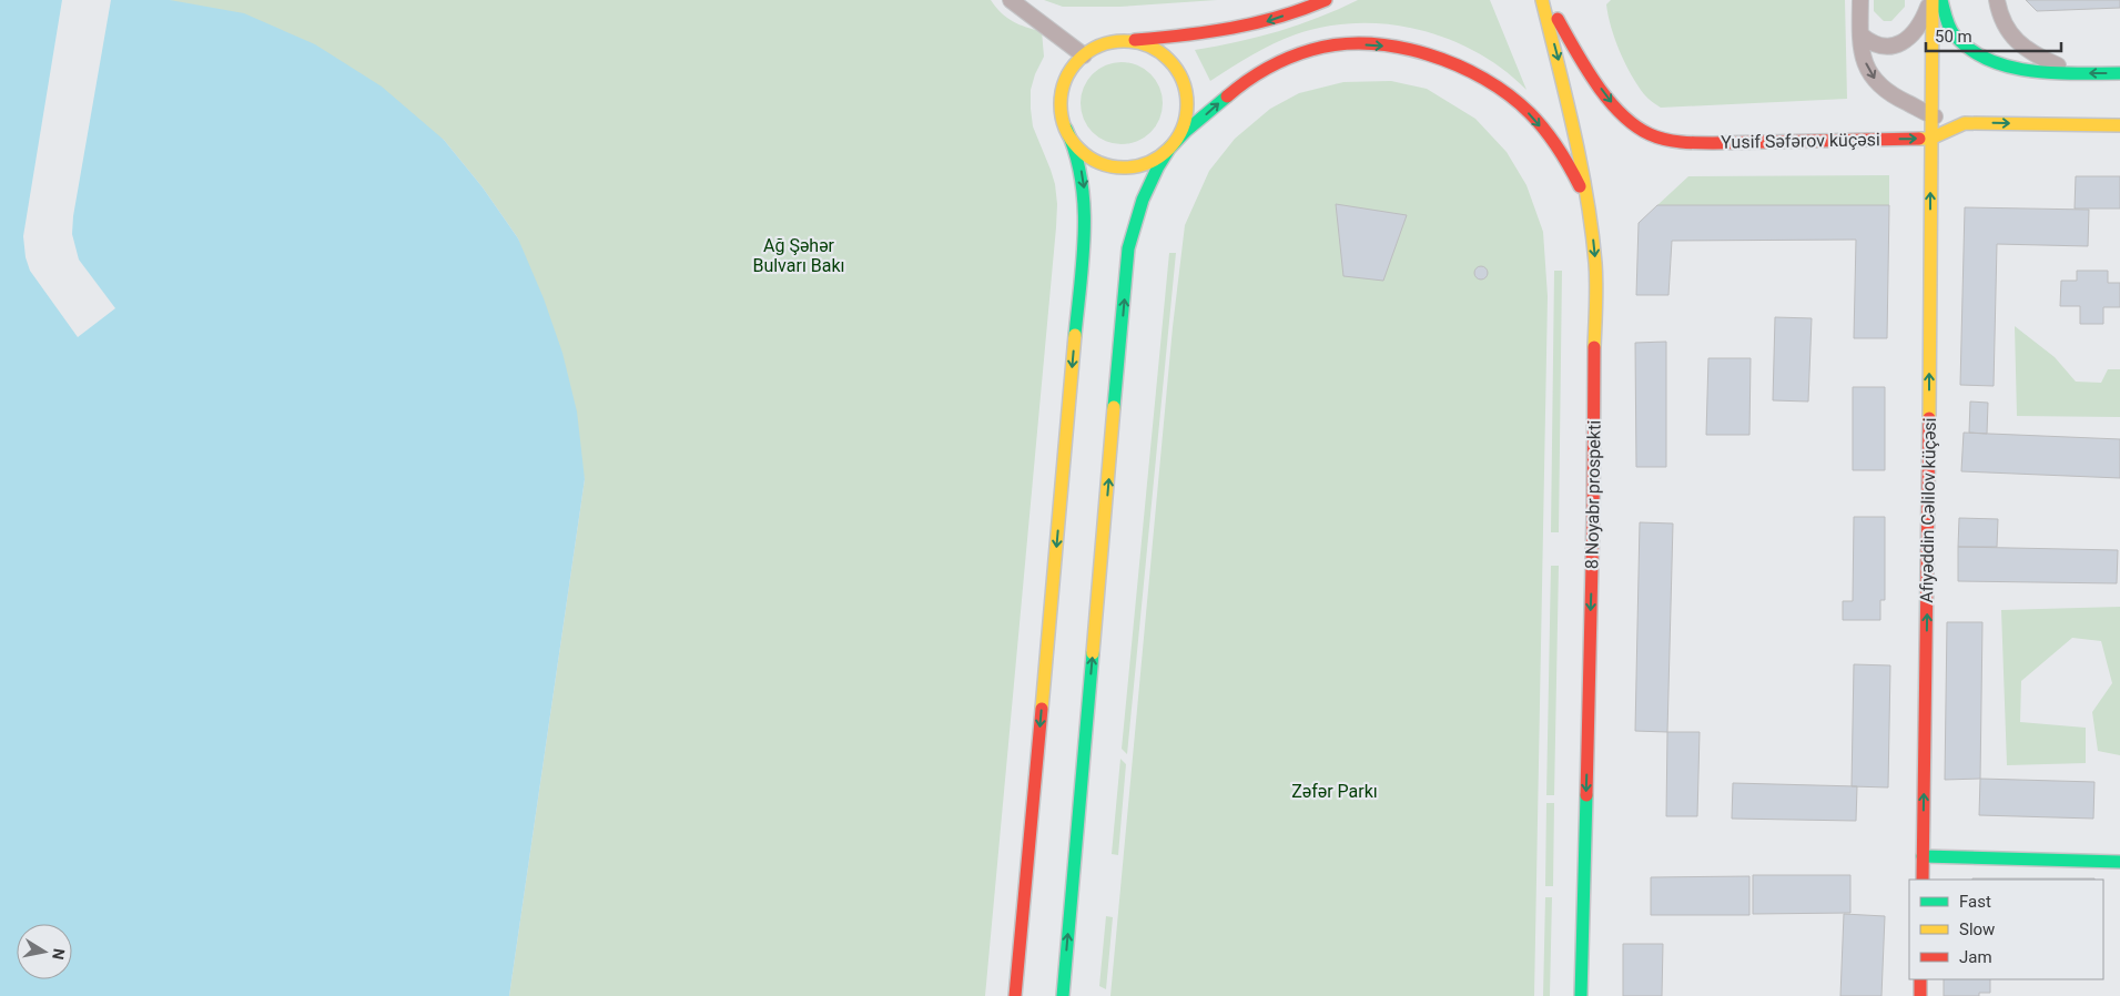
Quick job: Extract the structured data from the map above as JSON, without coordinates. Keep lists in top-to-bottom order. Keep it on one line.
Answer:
{"streets":{"main road":["Yusif Səfərov küçəsi","8 Noyabr prospekti","Afiyəddin Cəlilov küçəsi"]},"crossings":[["Yusif Səfərov küçəsi","Afiyəddin Cəlilov küçəsi"]],"one_way":["Yusif Səfərov küçəsi","8 Noyabr prospekti","Afiyəddin Cəlilov küçəsi"],"parks":["Ağ Şəhər Bulvarı Bakı","Zəfər Parkı"],"legend":["Fast","Slow","Jam"],"scale_bar":"50 m","north":"right"}
